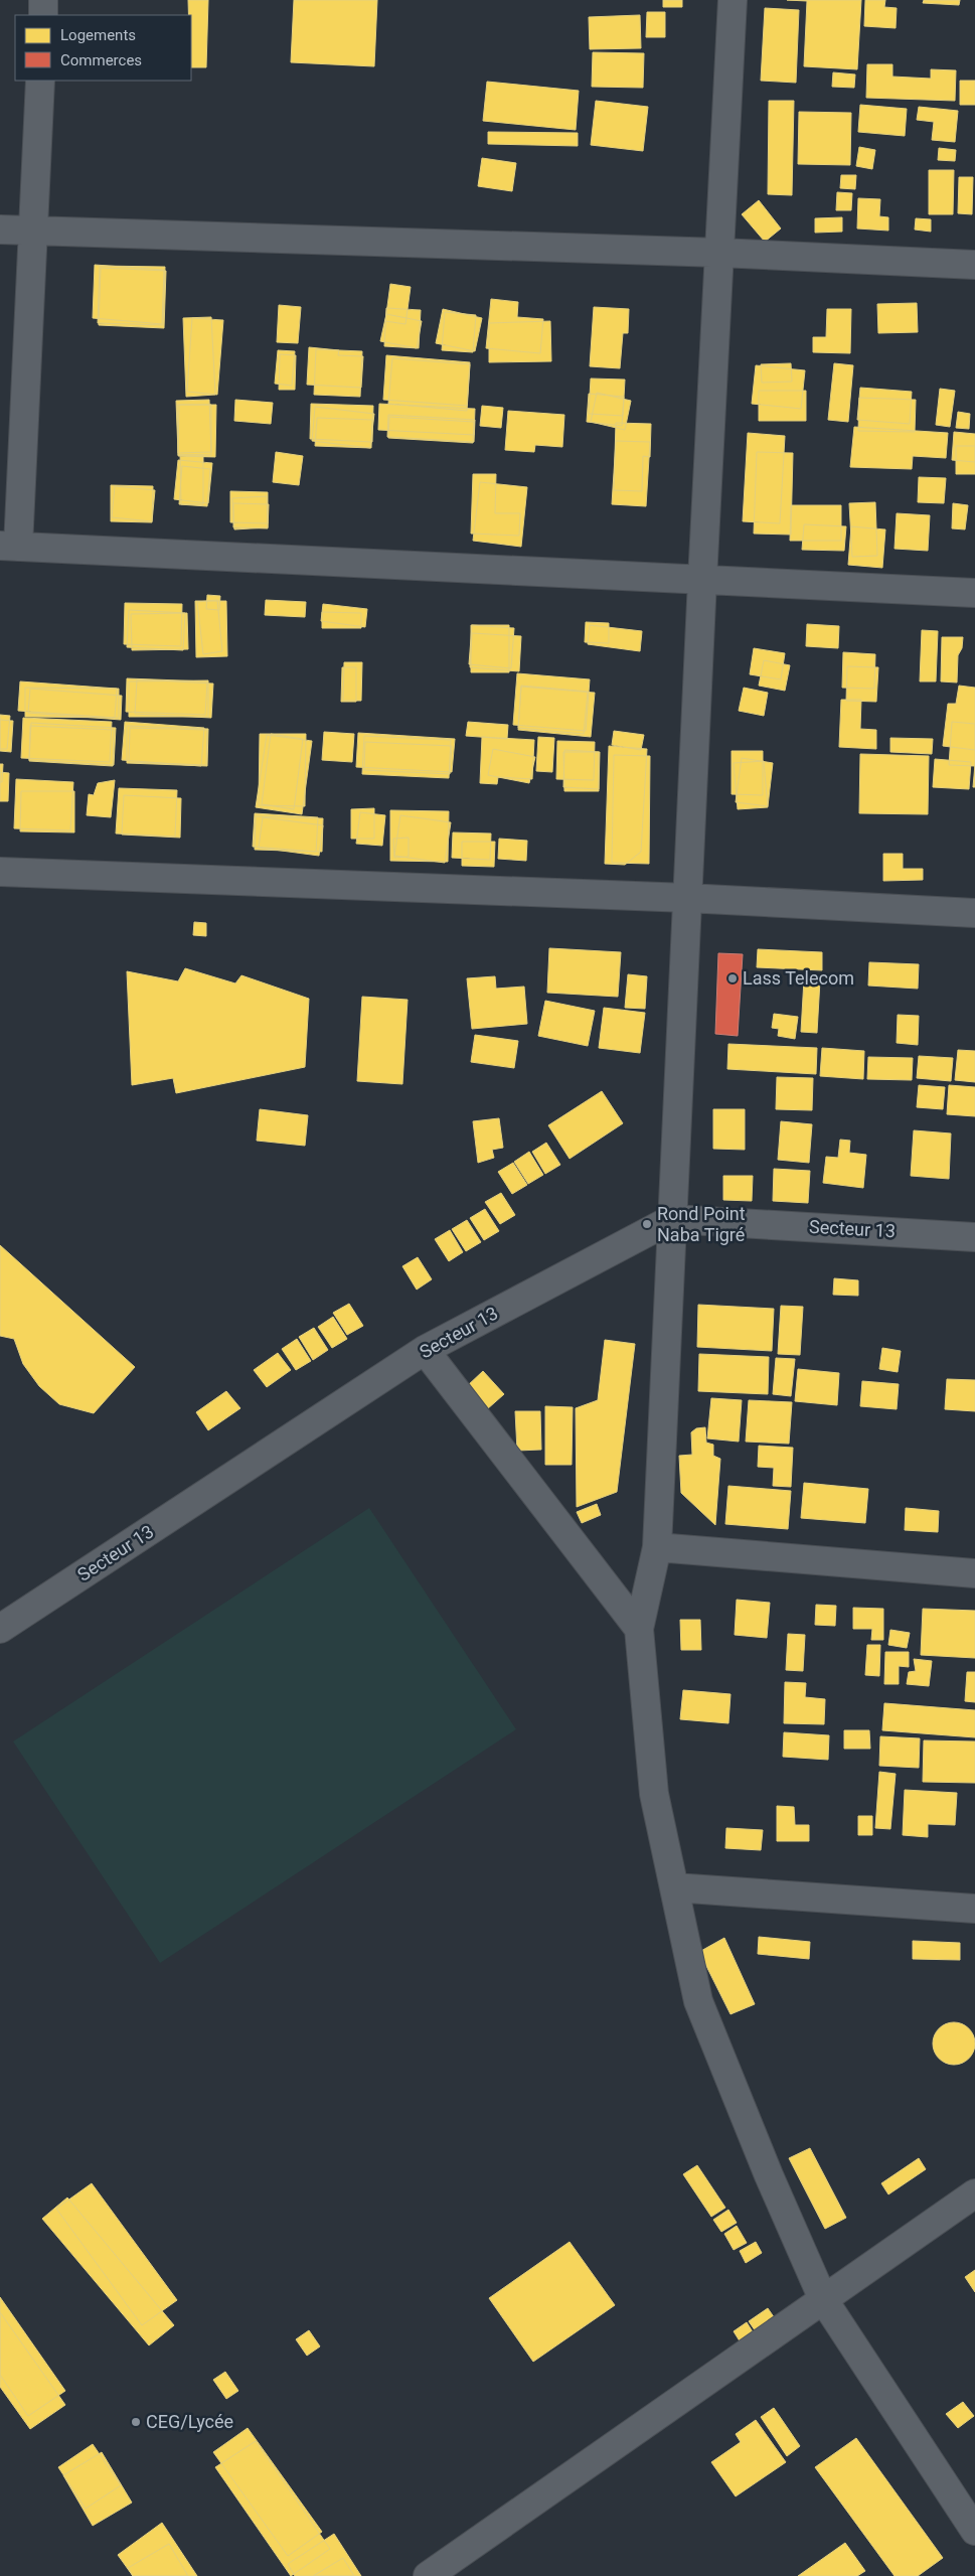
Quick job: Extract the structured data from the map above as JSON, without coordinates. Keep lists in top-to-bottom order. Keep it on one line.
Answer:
{"streets":{"street":["Secteur 13"]},"places":["Lass Telecom","Rond Point Naba Tigré","CEG/Lycée"],"legend":["Logements","Commerces"]}
